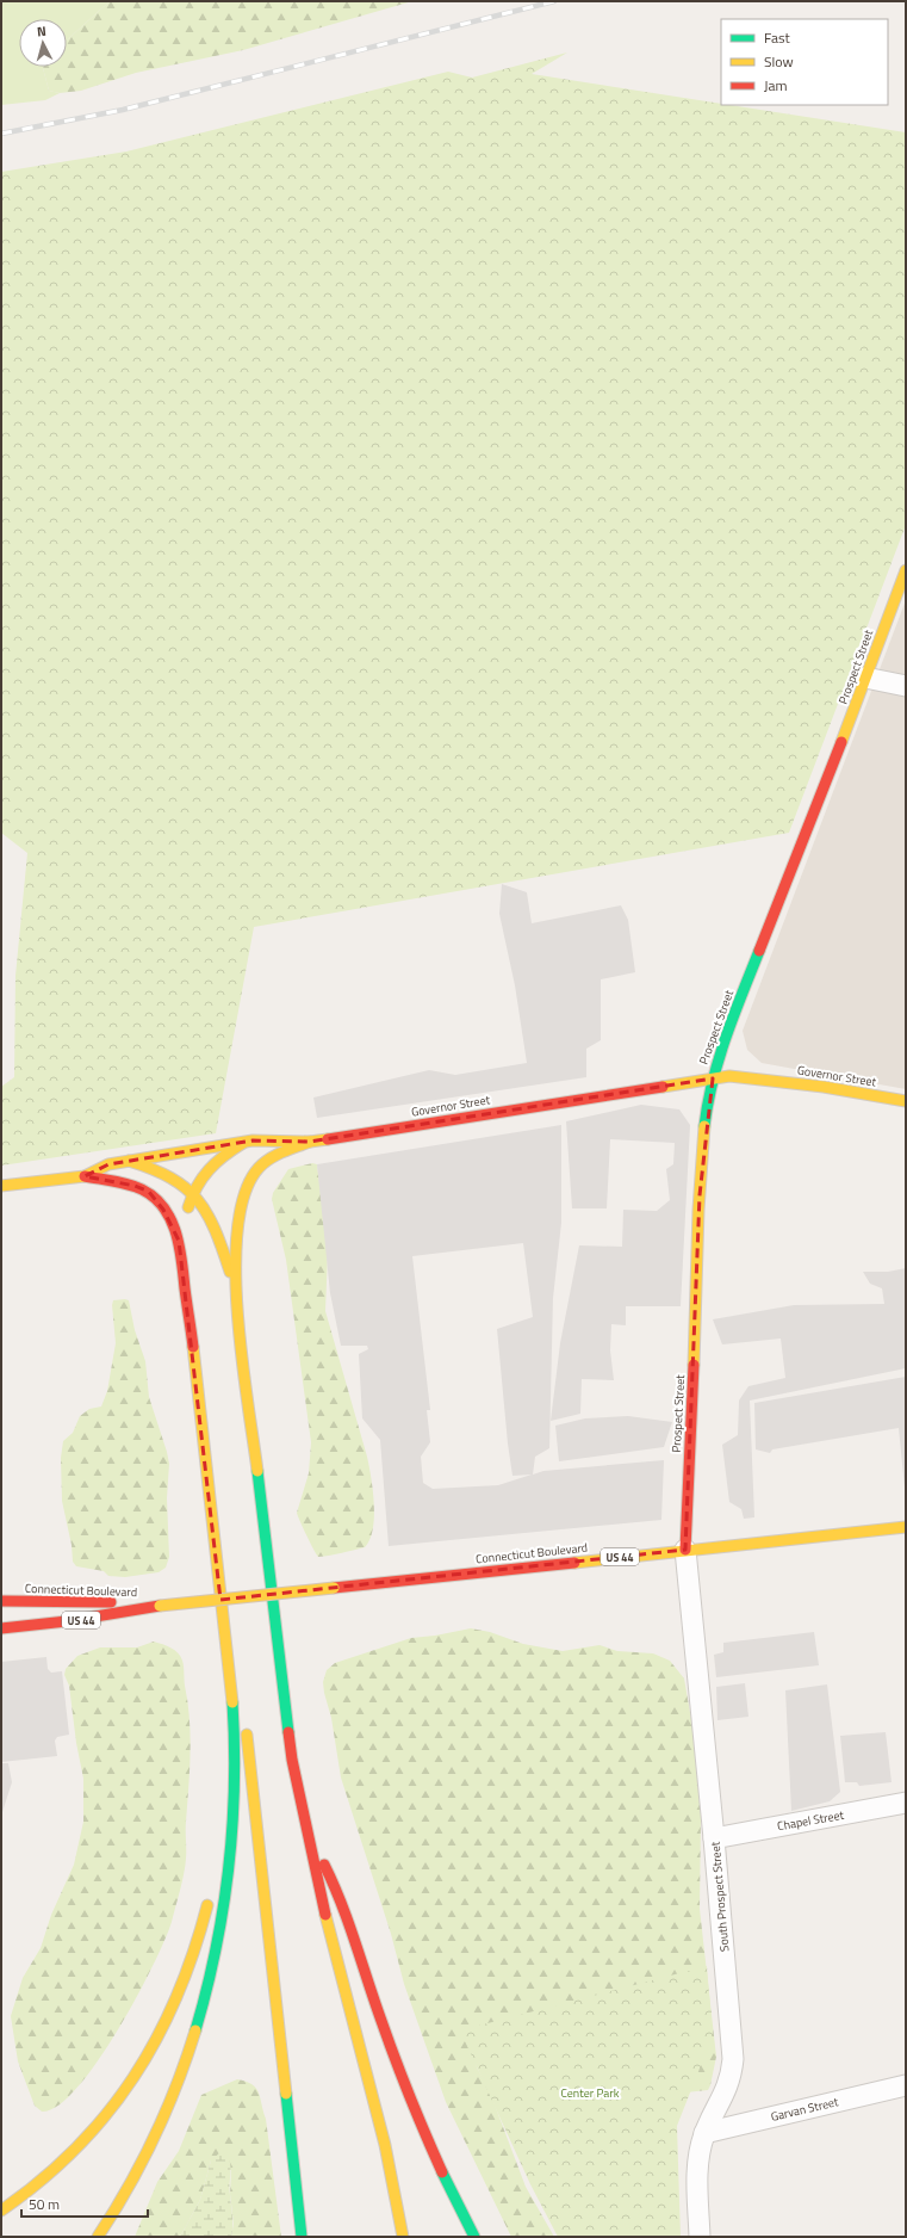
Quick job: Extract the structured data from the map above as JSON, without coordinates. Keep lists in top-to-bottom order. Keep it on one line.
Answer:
{"streets":{"main road":["Prospect Street","Governor Street","Connecticut Boulevard","US 44"],"street":["Chapel Street","South Prospect Street","Garvan Street"]},"crossings":[["Prospect Street","Governor Street"],["Prospect Street","Connecticut Boulevard"],["Prospect Street","South Prospect Street"],["Connecticut Boulevard","South Prospect Street"],["Chapel Street","South Prospect Street"],["South Prospect Street","Garvan Street"]],"parks":["Center Park"],"legend":["Fast","Slow","Jam"],"scale_bar":"50 m","north":"top"}
